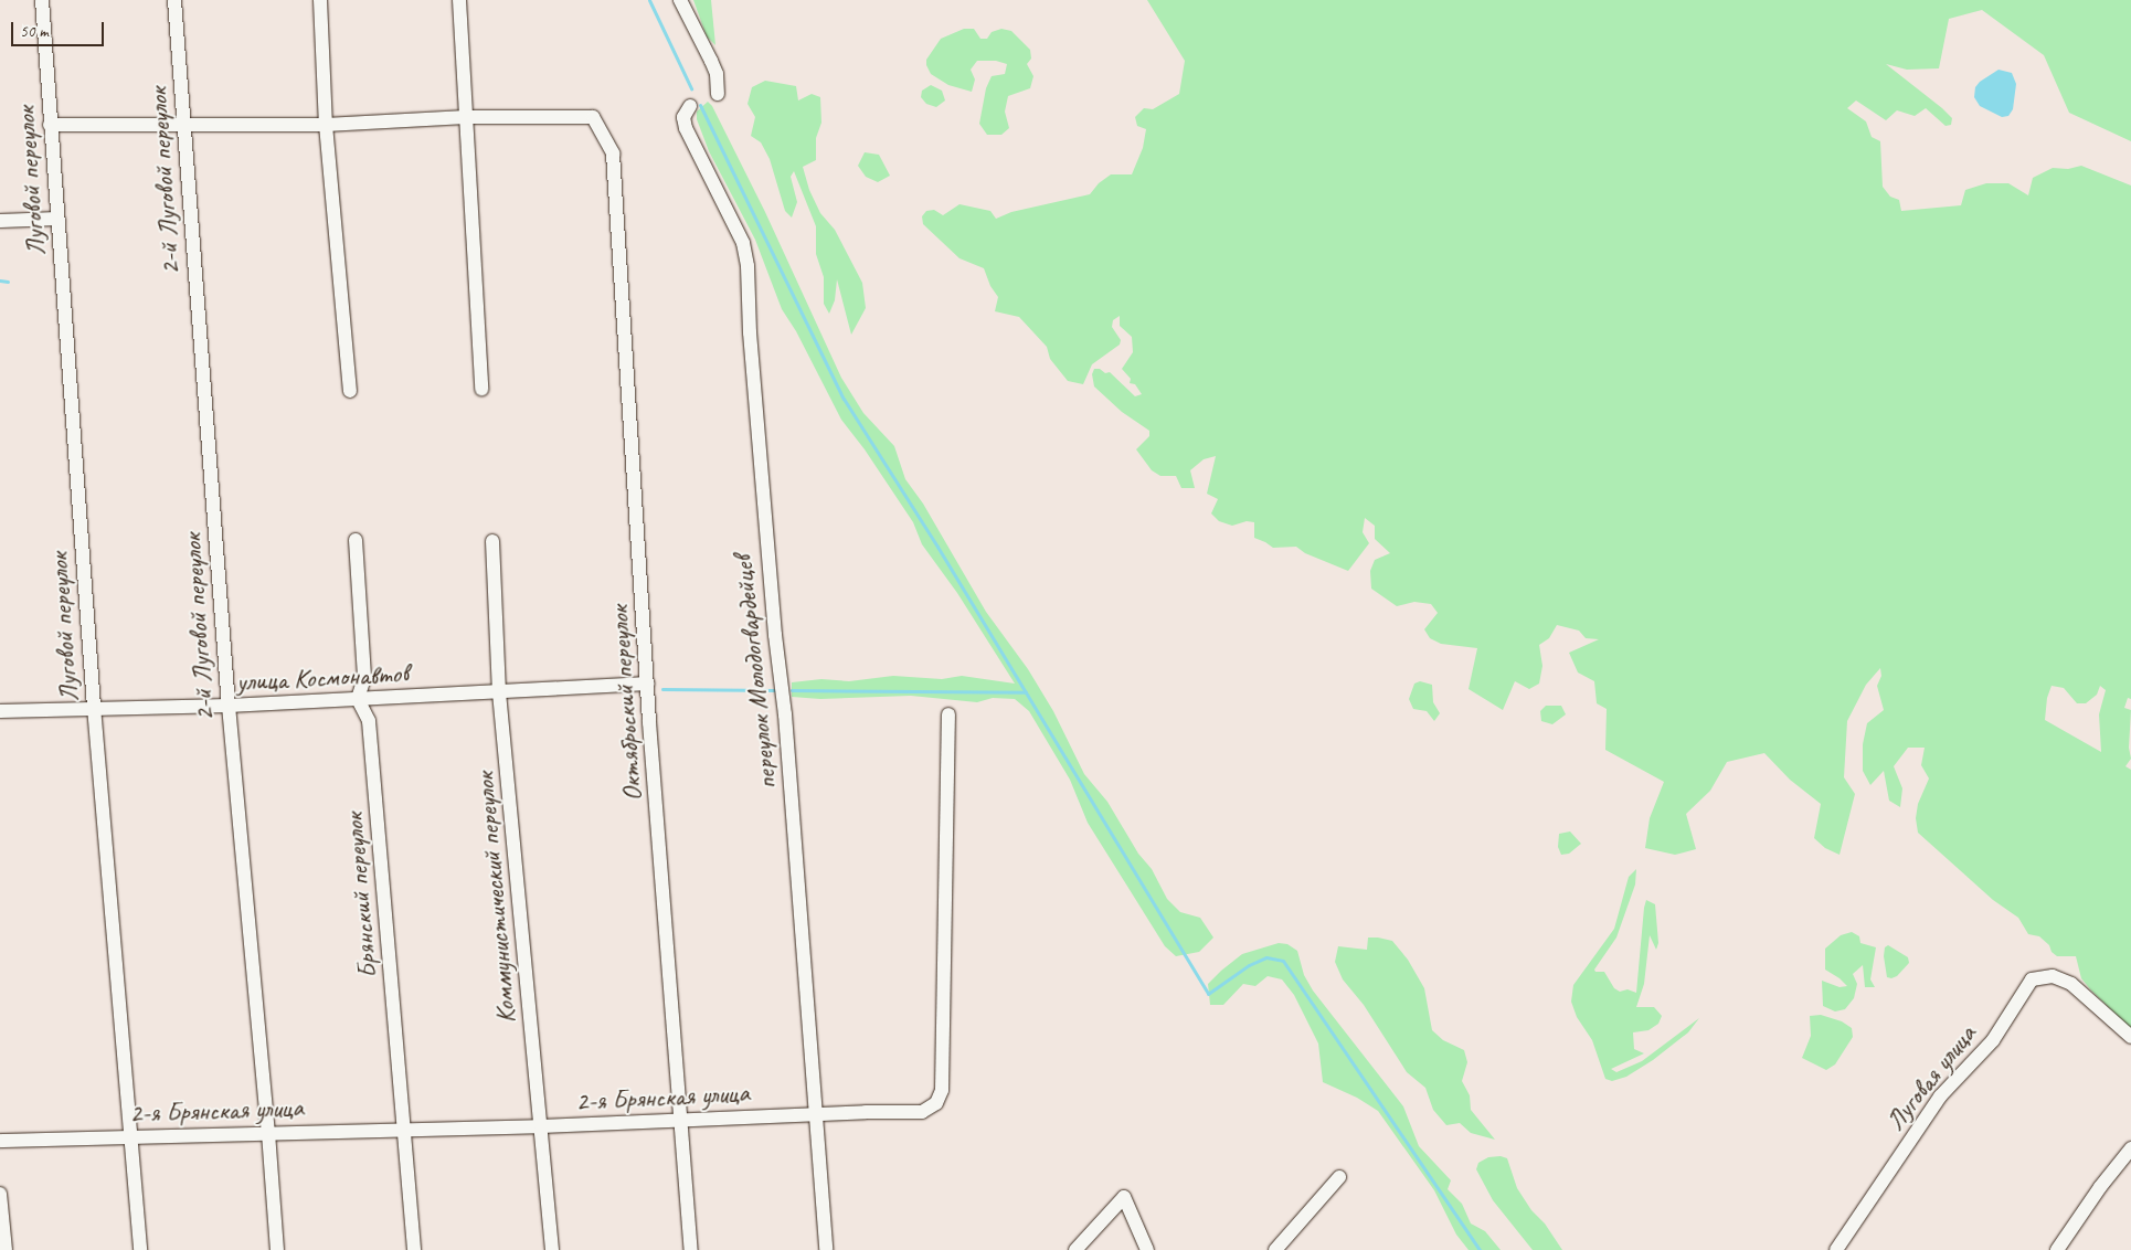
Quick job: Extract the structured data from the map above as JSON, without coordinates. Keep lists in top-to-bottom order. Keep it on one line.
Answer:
{"streets":{"street":["Луговой переулок","2-й Луговой переулок","переулок Молодогвардейцев","улица Космонавтов","Октябрьский переулок","Брянский переулок","Коммунистический переулок","Луговая улица","2-я Брянская улица"]},"crossings":[["Луговой переулок","улица Космонавтов"],["Луговой переулок","2-я Брянская улица"],["2-й Луговой переулок","улица Космонавтов"],["2-й Луговой переулок","2-я Брянская улица"],["переулок Молодогвардейцев","2-я Брянская улица"],["улица Космонавтов","Октябрьский переулок"],["улица Космонавтов","Брянский переулок"],["улица Космонавтов","Коммунистический переулок"],["Октябрьский переулок","2-я Брянская улица"],["Брянский переулок","2-я Брянская улица"],["Коммунистический переулок","2-я Брянская улица"]],"scale_bar":"50 m"}
